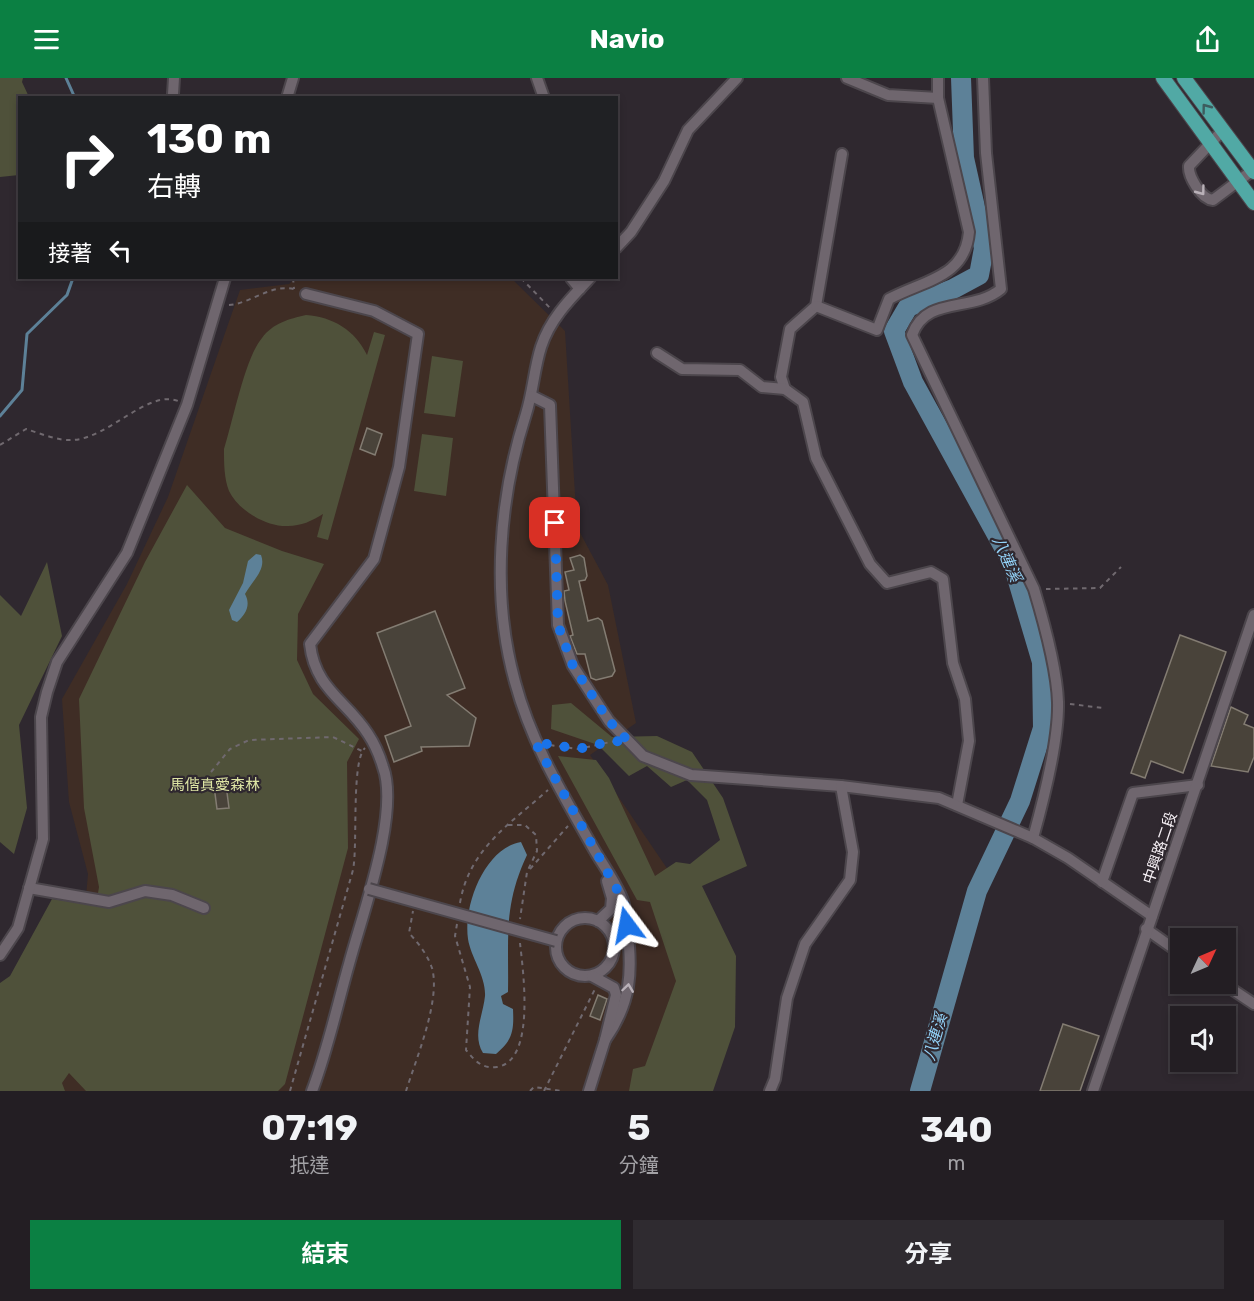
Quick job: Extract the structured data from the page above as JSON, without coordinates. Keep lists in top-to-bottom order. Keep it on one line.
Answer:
{"streets":{"street":["中興路二段"]},"water":["八連溪"],"parks":["馬偕真愛森林"],"north":"top right","page":{"header":"Navio","turn":["130 m","右轉"],"then":"接著","eta":["07:19","抵達","5","分鐘","340","m"],"buttons":["結束","分享"]}}
